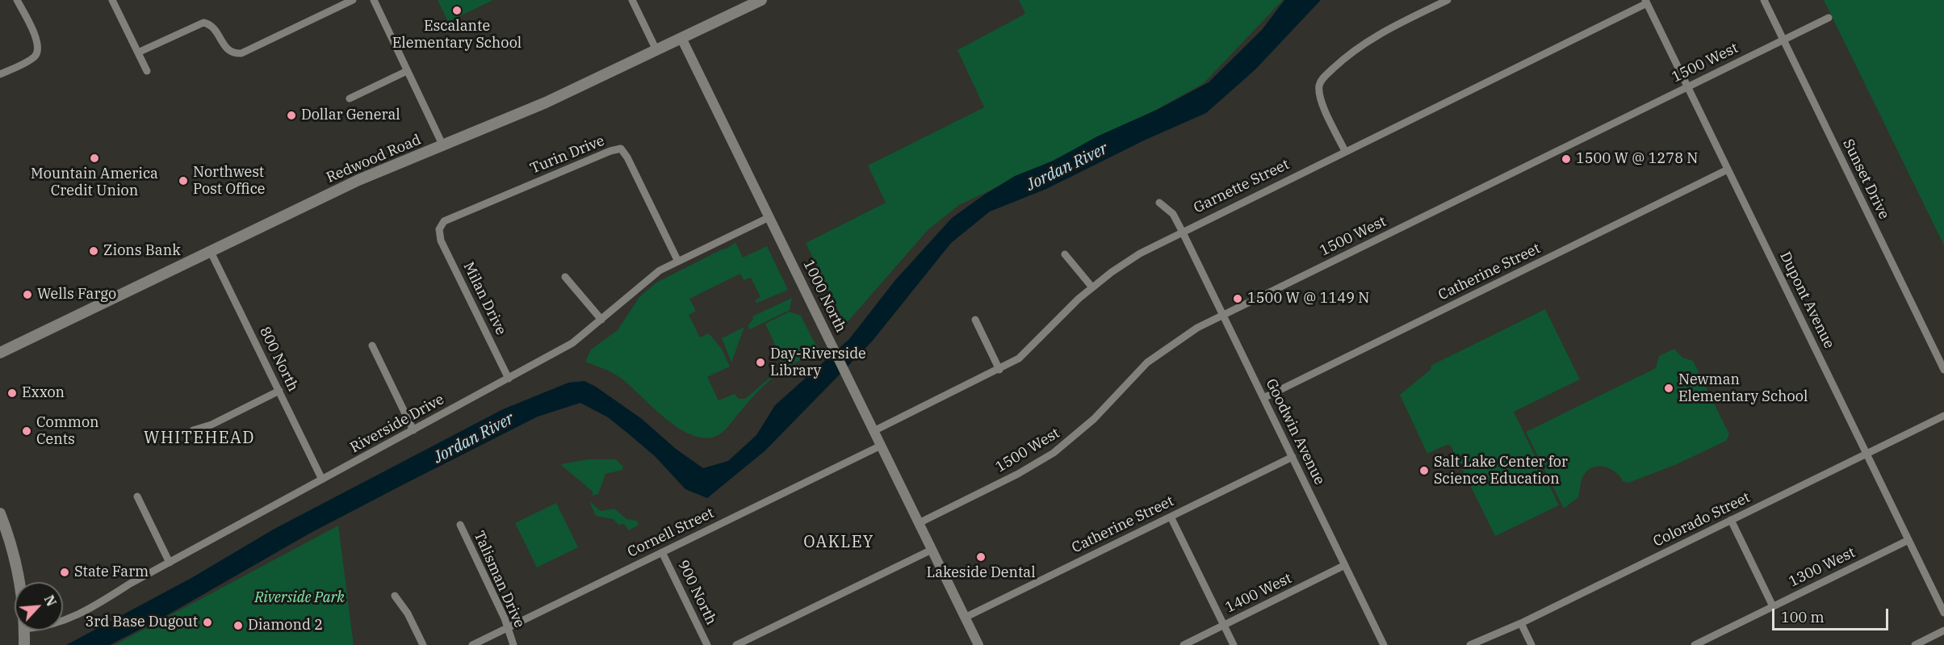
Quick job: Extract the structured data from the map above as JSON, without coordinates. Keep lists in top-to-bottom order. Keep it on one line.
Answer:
{"streets":{"main road":["Redwood Road"],"street":["1500 West","Turin Drive","Sunset Drive","Garnette Street","Catherine Street","1000 North","Milan Drive","Dupont Avenue","800 North","Riverside Drive","Goodwin Avenue","Colorado Street","Cornell Street","1300 West","Talisman Drive","900 North","1400 West"]},"crossings":[["1500 West","Sunset Drive"],["1500 West","1000 North"],["1500 West","Dupont Avenue"],["1500 West","Goodwin Avenue"],["Turin Drive","Milan Drive"],["Turin Drive","Riverside Drive"],["Redwood Road","1000 North"],["Redwood Road","800 North"],["Garnette Street","1000 North"],["Garnette Street","Dupont Avenue"],["Garnette Street","Goodwin Avenue"],["Catherine Street","1000 North"],["Catherine Street","Dupont Avenue"],["Catherine Street","Goodwin Avenue"],["1000 North","Riverside Drive"],["1000 North","Cornell Street"],["Milan Drive","Riverside Drive"],["Dupont Avenue","Colorado Street"],["Dupont Avenue","1300 West"],["800 North","Riverside Drive"],["Goodwin Avenue","1400 West"],["Cornell Street","Talisman Drive"],["Cornell Street","900 North"]],"districts":["WHITEHEAD","OAKLEY"],"water":["Jordan River"],"parks":["Riverside Park"],"places":["Escalante Elementary School","Dollar General","Mountain America Credit Union","1500 W @ 1278 N","Northwest Post Office","Zions Bank","Wells Fargo","1500 W @ 1149 N","Day-Riverside Library","Newman Elementary School","Exxon","Common Cents","Salt Lake Center for Science Education","Lakeside Dental","State Farm","3rd Base Dugout","Diamond 2"],"scale_bar":"100 m","north":"top right"}
